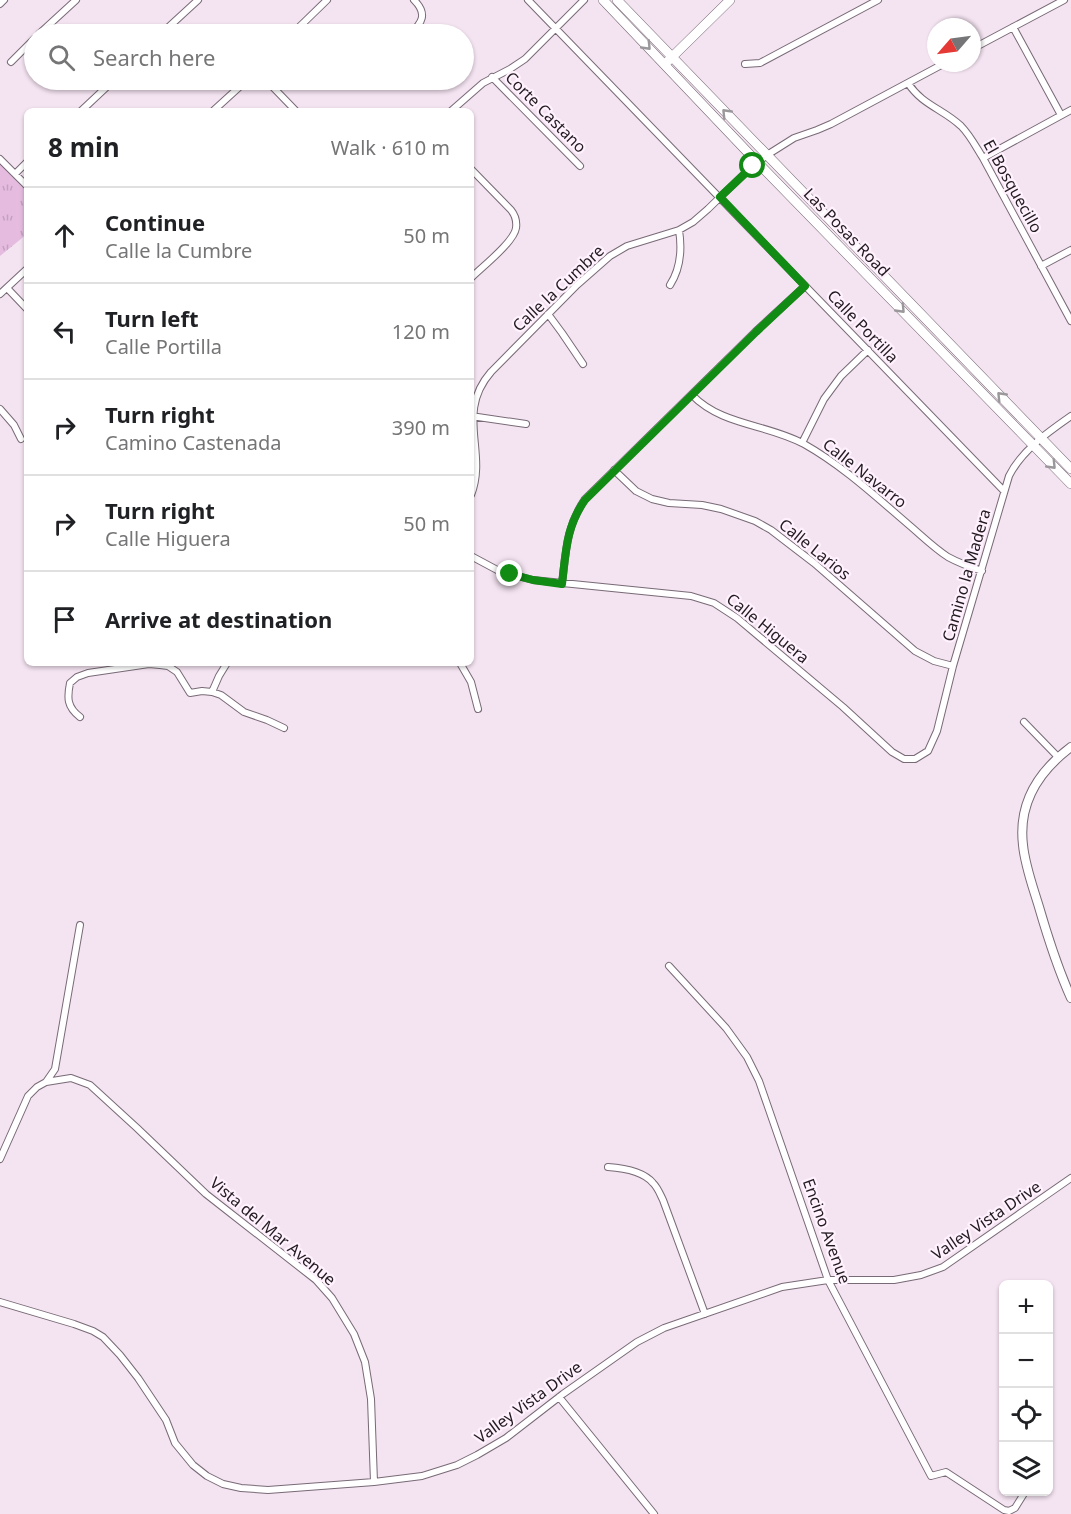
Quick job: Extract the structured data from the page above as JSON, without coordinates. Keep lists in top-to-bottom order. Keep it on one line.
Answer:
{"streets":{"main road":["Las Posas Road"],"street":["Corte Castano","El Bosquecillo","Calle la Cumbre","Calle Portilla","Calle Navarro","Calle Larios","Camino la Madera","Calle Higuera","Valley Vista Drive","Vista del Mar Avenue","Encino Avenue"]},"crossings":[["El Bosquecillo","Calle la Cumbre"],["Las Posas Road","Calle la Cumbre"],["Las Posas Road","Camino la Madera"],["Calle la Cumbre","Calle Portilla"],["Calle Portilla","Camino la Madera"],["Calle Navarro","Camino la Madera"],["Calle Larios","Camino la Madera"],["Camino la Madera","Calle Higuera"],["Valley Vista Drive","Vista del Mar Avenue"],["Valley Vista Drive","Encino Avenue"]],"north":"bottom left","page":{"search":"Search here","heading":["8 min","Walk · 610 m"],"list":[["Continue","Calle la Cumbre","50 m"],["Turn left","Calle Portilla","120 m"],["Turn right","Camino Castenada","390 m"],["Turn right","Calle Higuera","50 m"],"Arrive at destination"],"map_buttons":["+","−"]}}
